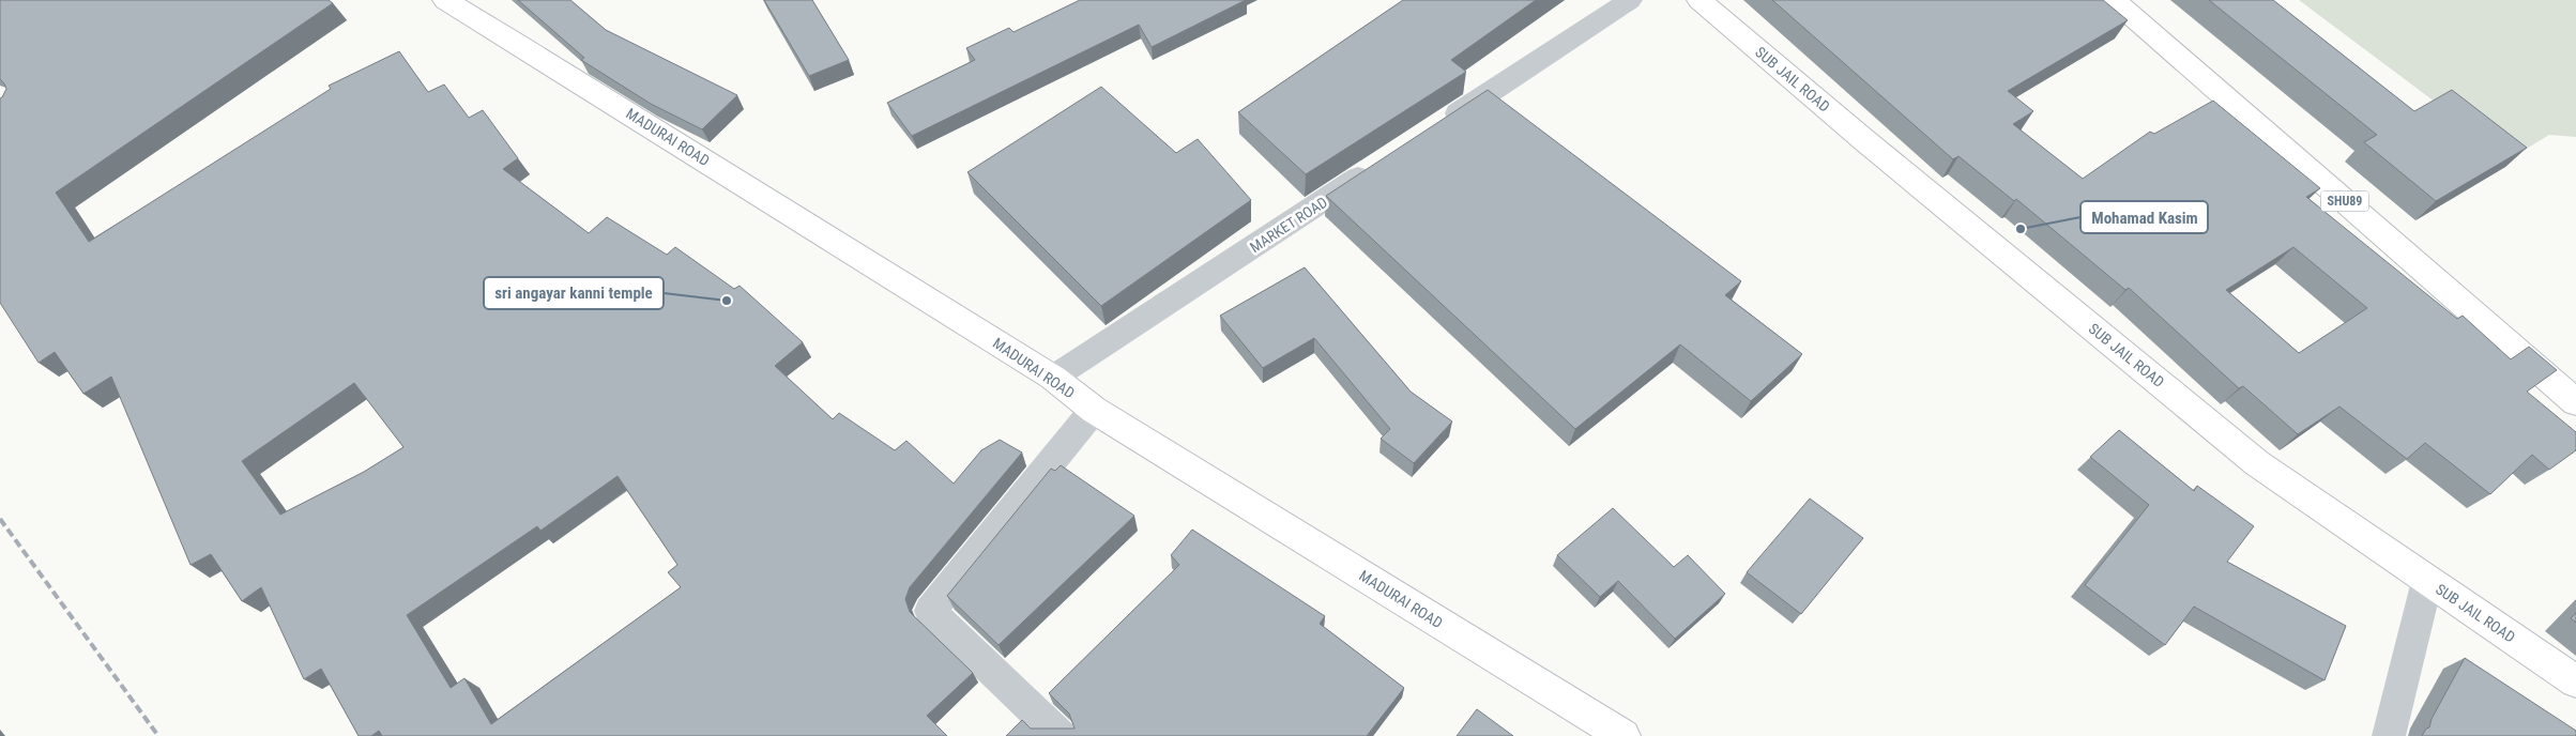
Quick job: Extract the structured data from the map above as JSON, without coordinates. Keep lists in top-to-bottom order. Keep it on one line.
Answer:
{"streets":{"main road":["SUB JAIL ROAD","MADURAI ROAD","SHU89"],"street":["MARKET ROAD"]},"crossings":[["MADURAI ROAD","MARKET ROAD"]],"places":["Mohamad Kasim","sri angayar kanni temple"]}
